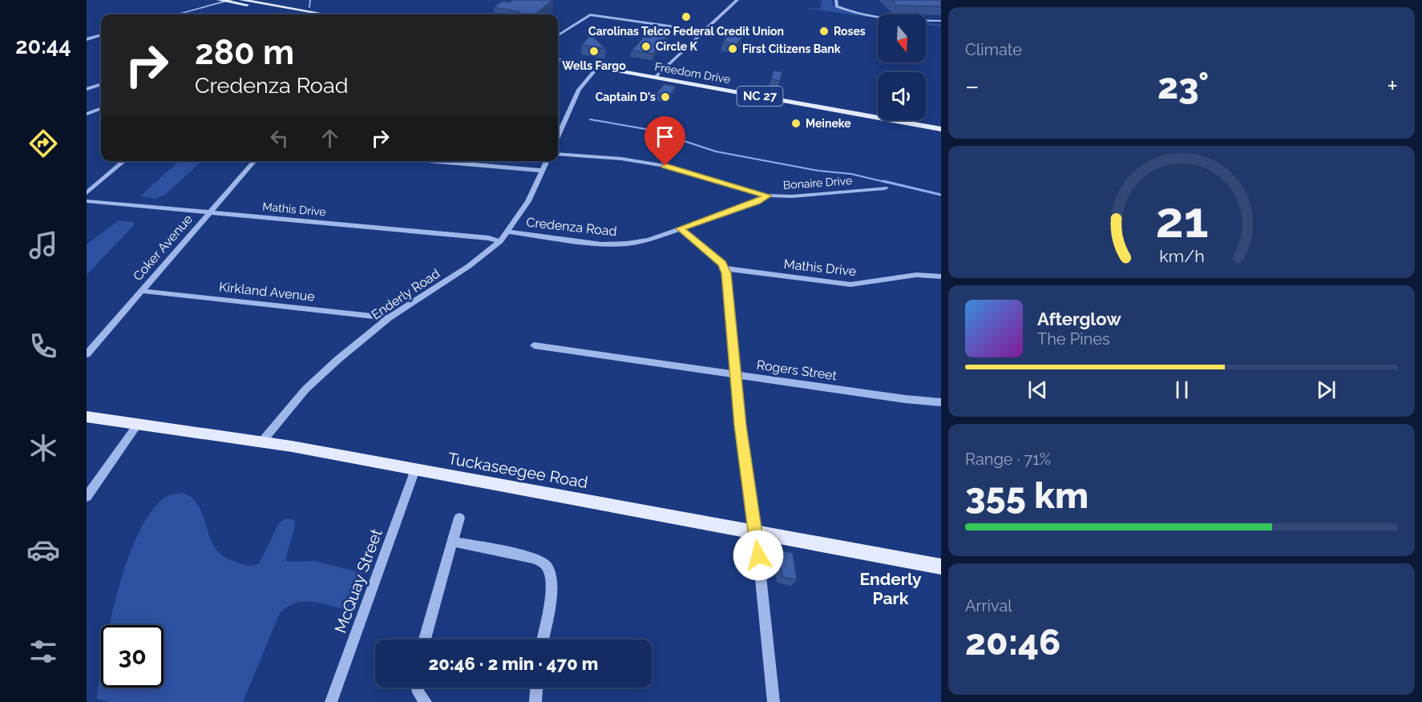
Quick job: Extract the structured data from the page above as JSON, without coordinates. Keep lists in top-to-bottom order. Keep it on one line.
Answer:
{"streets":{"main road":["Freedom Drive","NC 27","Tuckaseegee Road"],"street":["Bonaire Drive","Mathis Drive","Credenza Road","Coker Avenue","Kirkland Avenue","Enderly Road","Rogers Street","McQuay Street"]},"crossings":[["Bonaire Drive","Credenza Road"],["Mathis Drive","Coker Avenue"],["Mathis Drive","Enderly Road"],["Credenza Road","Enderly Road"],["Coker Avenue","Kirkland Avenue"],["Kirkland Avenue","Enderly Road"],["Enderly Road","Tuckaseegee Road"],["Tuckaseegee Road","McQuay Street"]],"districts":["Enderly Park"],"places":["Carolinas Telco Federal Credit Union","Roses","Circle K","First Citizens Bank","Wells Fargo","Captain D's","Meineke"],"north":"bottom","page":{"tabs":"20:44","tile":["Climate",["Range · 71%","355 km"],["Arrival","20:46"]],"turn":["280 m","Credenza Road"],"heat":["−","23°","+"],"song":["Afterglow","The Pines"],"limit":"30","trip":"20:46 · 2 min · 470 m","gauge":["21","km/h"]}}
